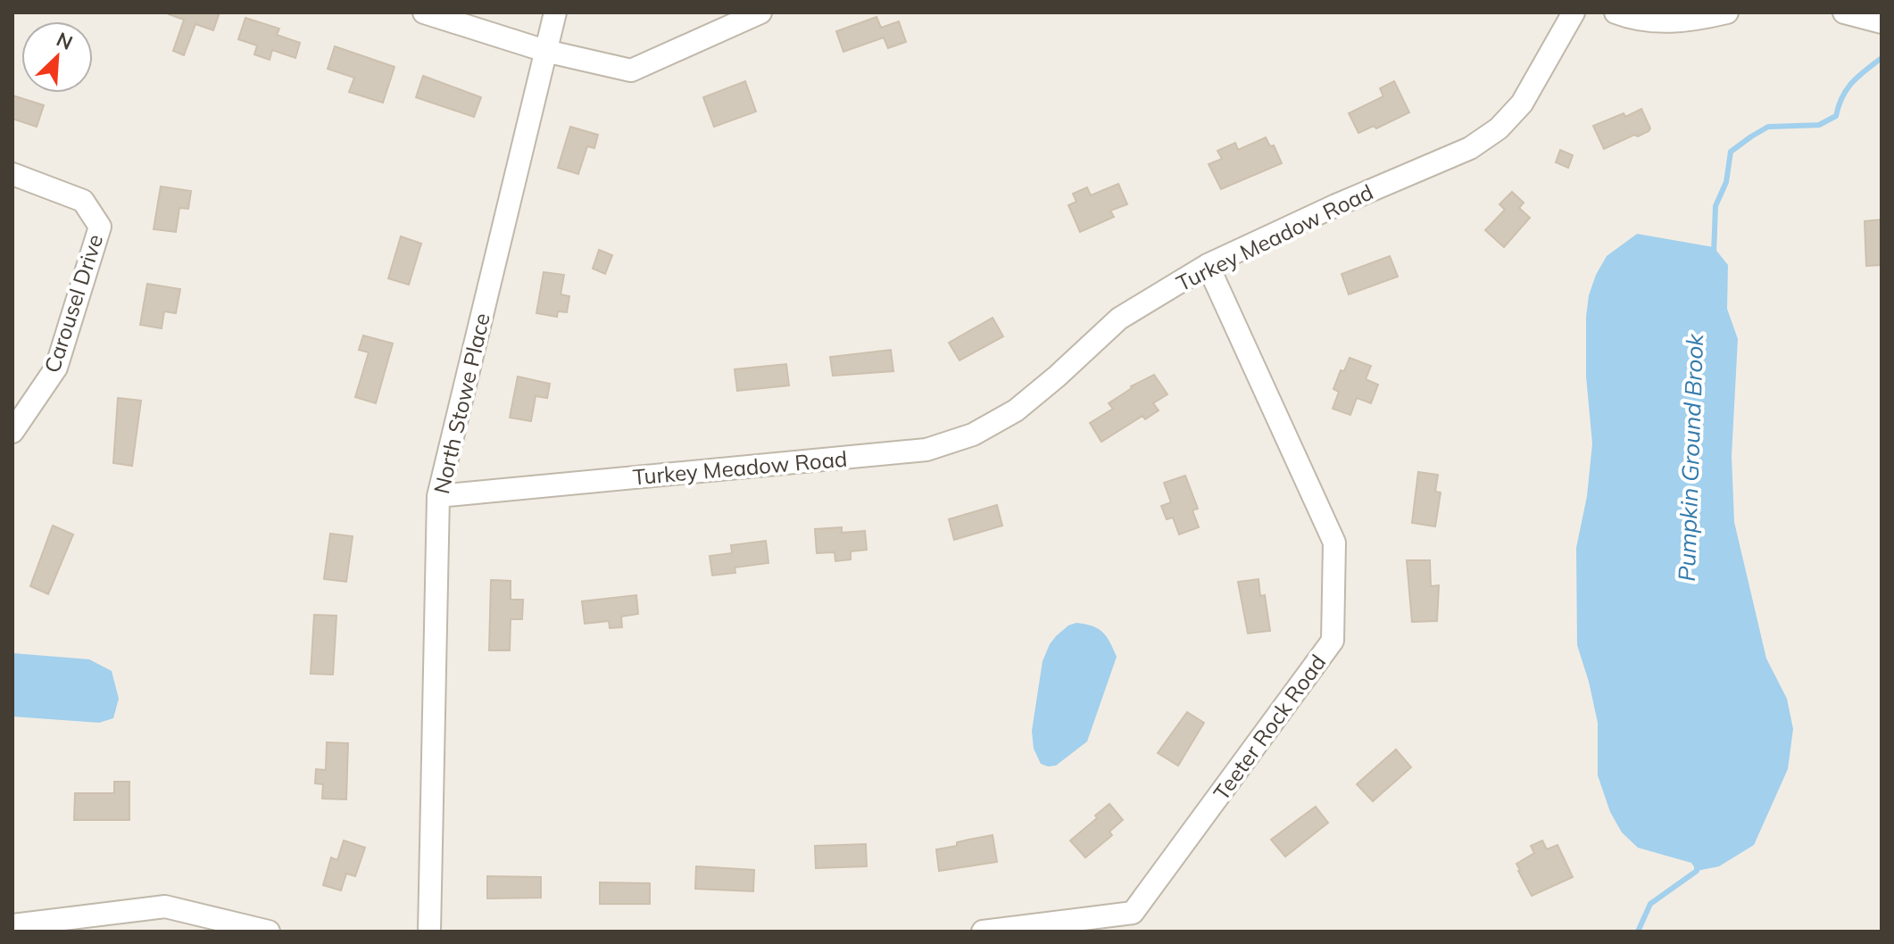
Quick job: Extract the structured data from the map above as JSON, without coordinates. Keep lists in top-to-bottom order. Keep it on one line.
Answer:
{"streets":{"street":["Turkey Meadow Road","Carousel Drive","North Stowe Place","Teeter Rock Road"]},"crossings":[["Turkey Meadow Road","North Stowe Place"],["Turkey Meadow Road","Teeter Rock Road"]],"water":["Pumpkin Ground Brook"],"north":"top right"}
